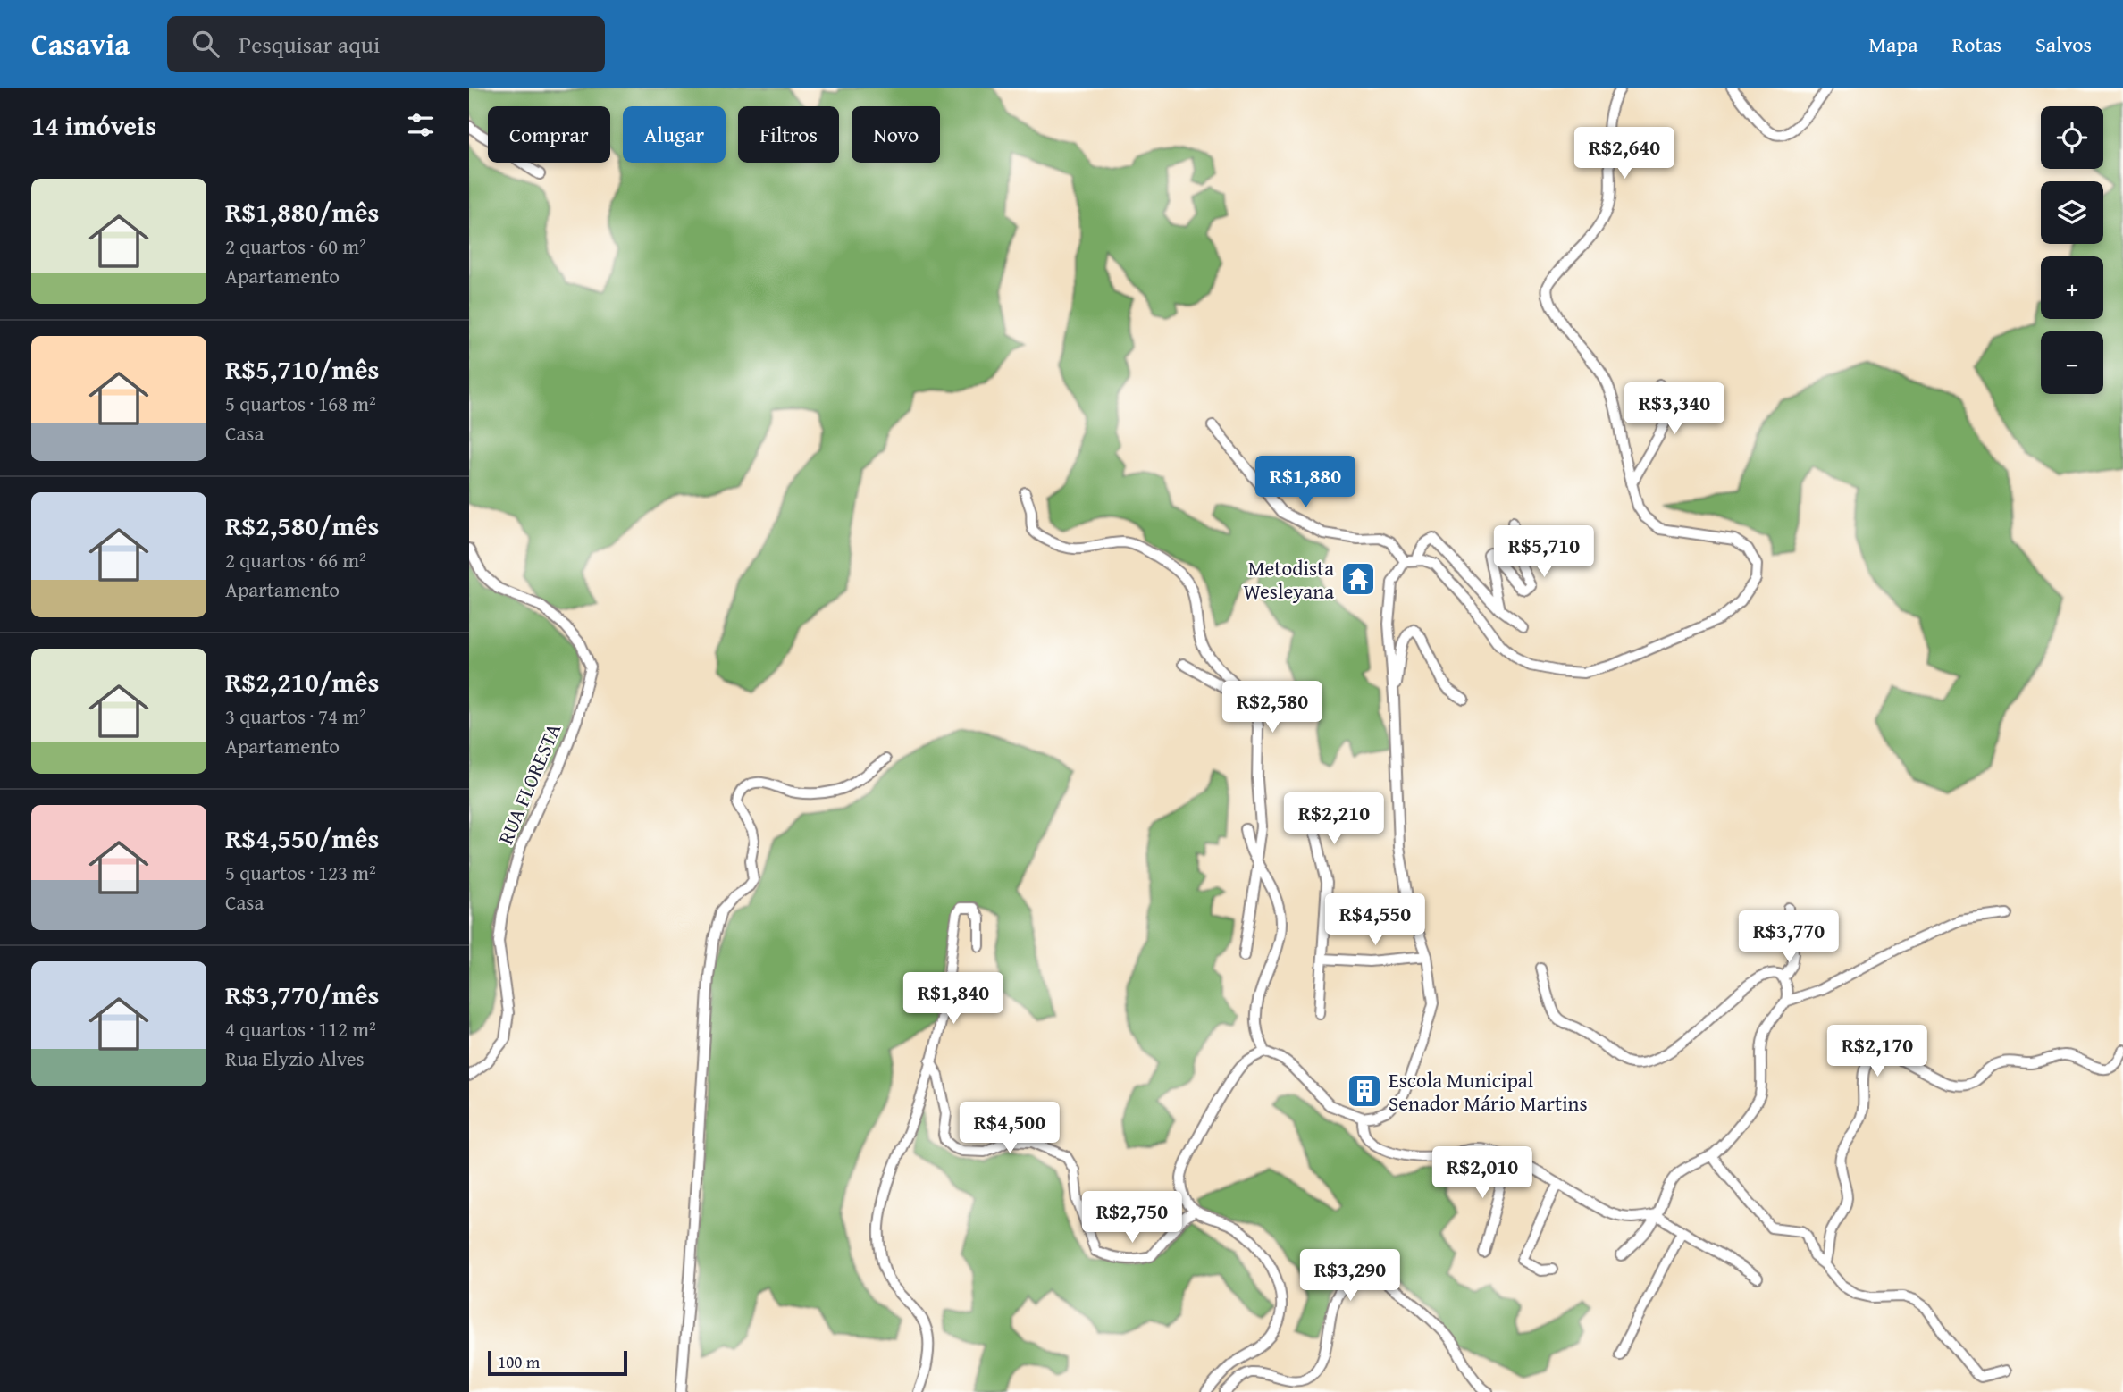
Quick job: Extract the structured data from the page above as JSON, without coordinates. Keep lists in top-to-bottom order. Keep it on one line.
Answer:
{"streets":{"street":["RUA FLORESTA"]},"places":{"temple":["Metodista Wesleyana"],"building":["Escola Municipal Senador Mário Martins"]},"scale_bar":"100 m","page":{"header":"Casavia","search":"Pesquisar aqui","nav":["Mapa","Rotas","Salvos"],"heading":"14 imóveis","map_buttons":["+","−"],"chip":["Comprar","Alugar","Filtros","Novo"],"price":["R$2,640","R$3,340","R$1,880","R$5,710","R$2,580","R$2,210","R$4,550","R$3,770","R$1,840","R$2,170","R$4,500","R$2,010","R$2,750","R$3,290"],"list":[{"name":"R$1,880/mês","note":"2 quartos · 60 m² · Apartamento"},{"name":"R$5,710/mês","note":"5 quartos · 168 m² · Casa"},{"name":"R$2,580/mês","note":"2 quartos · 66 m² · Apartamento"},{"name":"R$2,210/mês","note":"3 quartos · 74 m² · Apartamento"},{"name":"R$4,550/mês","note":"5 quartos · 123 m² · Casa"},{"name":"R$3,770/mês","note":"4 quartos · 112 m² · Rua Elyzio Alves"}],"scale":"100 m"}}
